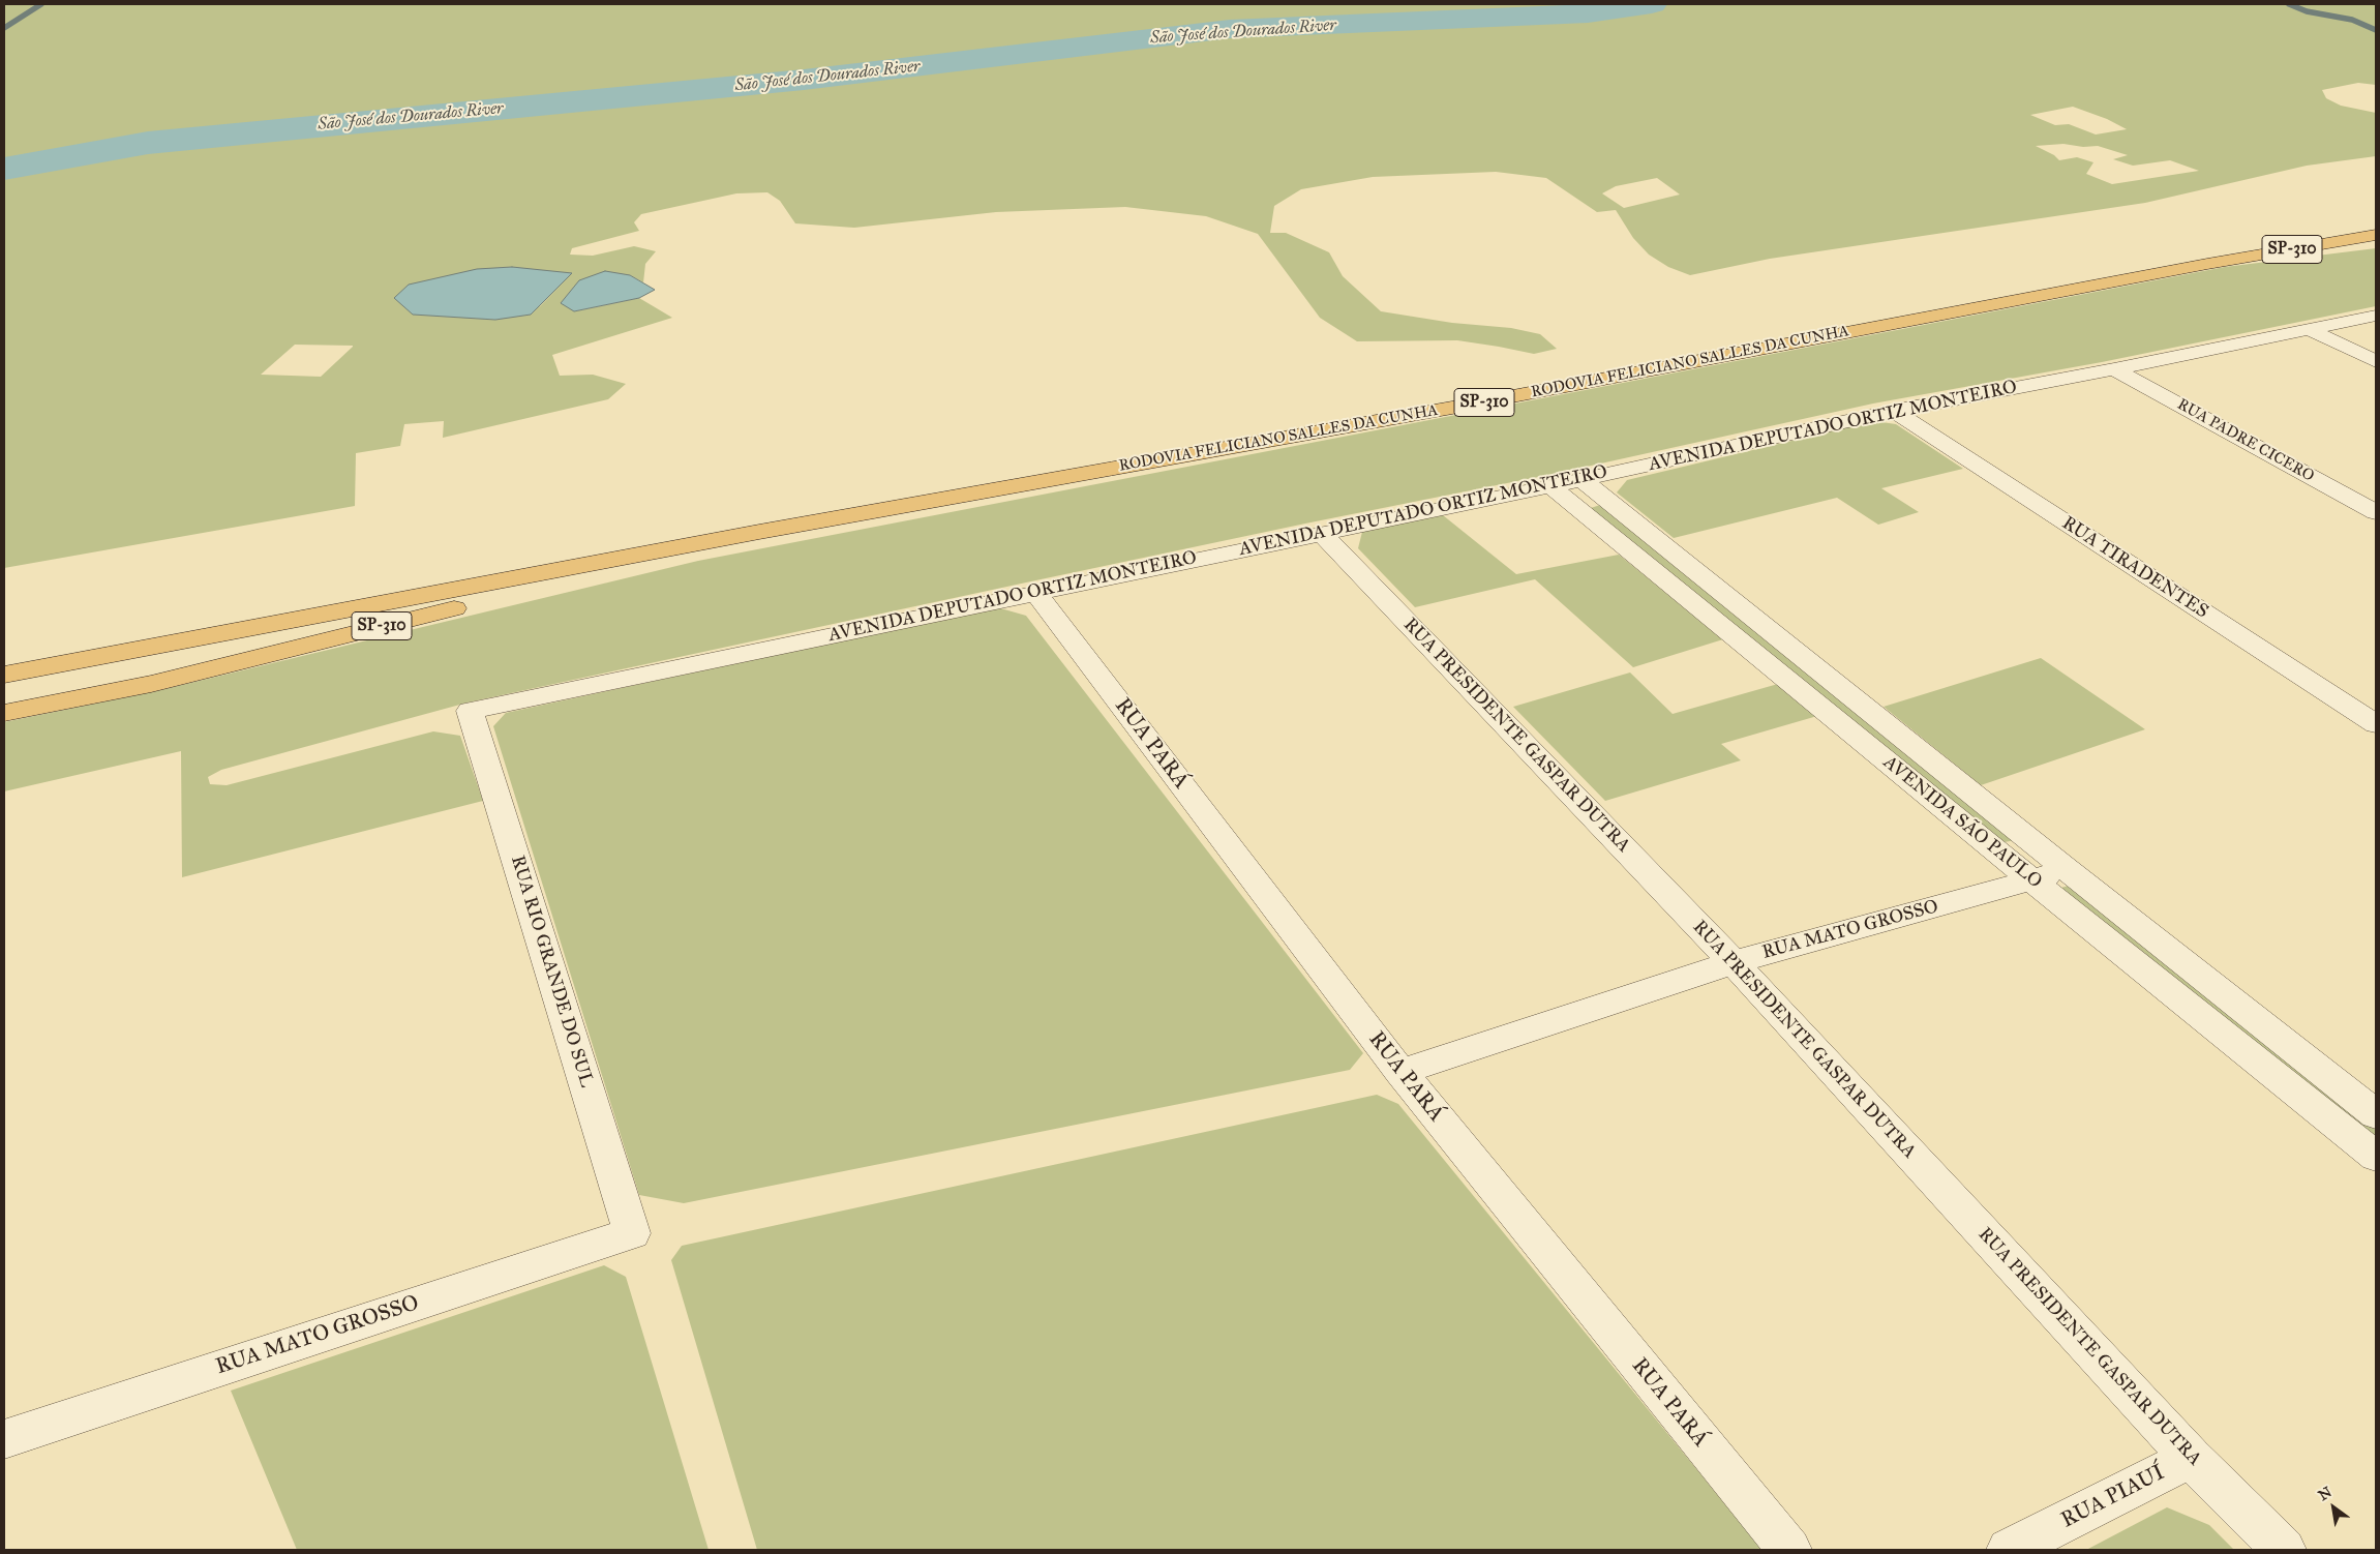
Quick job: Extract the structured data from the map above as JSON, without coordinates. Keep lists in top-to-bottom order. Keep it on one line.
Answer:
{"streets":{"main road":["SP-310","RODOVIA FELICIANO SALLES DA CUNHA"],"street":["AVENIDA DEPUTADO ORTIZ MONTEIRO","RUA PADRE CICERO","RUA TIRADENTES","RUA PRESIDENTE GASPAR DUTRA","RUA PARÁ","AVENIDA SÃO PAULO","RUA MATO GROSSO","RUA RIO GRANDE DO SUL","RUA PIAUÍ"]},"crossings":[["AVENIDA DEPUTADO ORTIZ MONTEIRO","RUA PADRE CICERO"],["AVENIDA DEPUTADO ORTIZ MONTEIRO","RUA TIRADENTES"],["AVENIDA DEPUTADO ORTIZ MONTEIRO","RUA PRESIDENTE GASPAR DUTRA"],["AVENIDA DEPUTADO ORTIZ MONTEIRO","RUA PARÁ"],["AVENIDA DEPUTADO ORTIZ MONTEIRO","AVENIDA SÃO PAULO"],["AVENIDA DEPUTADO ORTIZ MONTEIRO","RUA RIO GRANDE DO SUL"],["RUA PRESIDENTE GASPAR DUTRA","RUA MATO GROSSO"],["RUA PRESIDENTE GASPAR DUTRA","RUA PIAUÍ"],["RUA PARÁ","RUA MATO GROSSO"],["AVENIDA SÃO PAULO","RUA MATO GROSSO"],["RUA MATO GROSSO","RUA RIO GRANDE DO SUL"]],"water":["São José dos Dourados River"],"north":"top left"}
